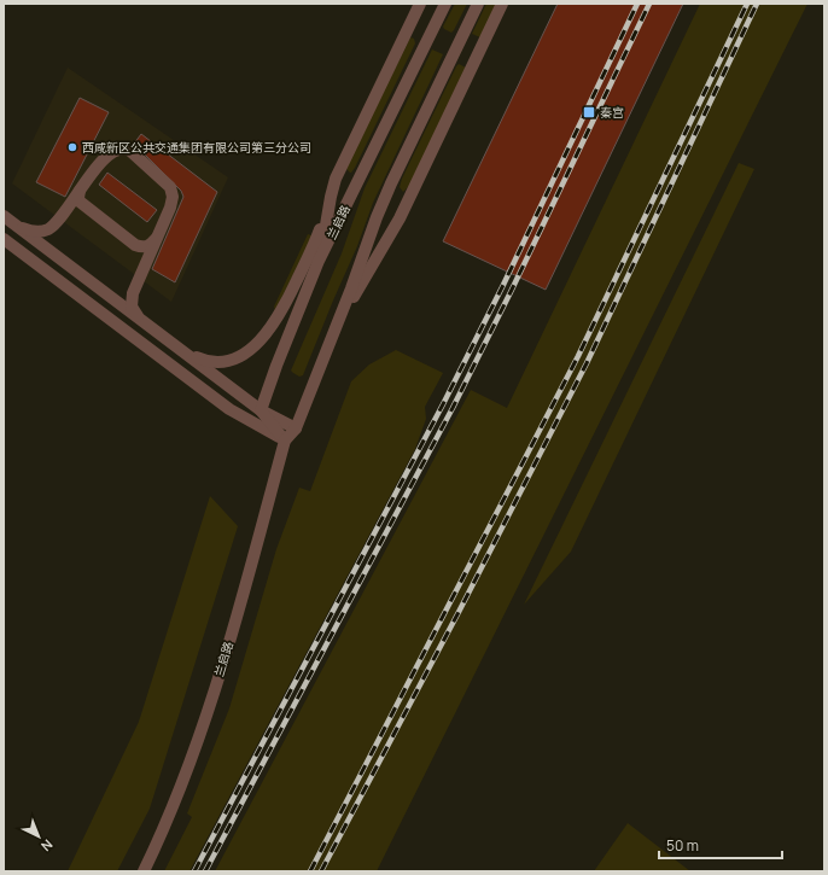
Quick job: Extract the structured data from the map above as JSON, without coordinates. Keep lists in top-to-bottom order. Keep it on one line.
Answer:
{"streets":{"street":["兰启路"]},"places":{"transit":["秦宫"],"other":["西咸新区公共交通集团有限公司第三分公司"]},"scale_bar":"50 m","north":"bottom right"}
